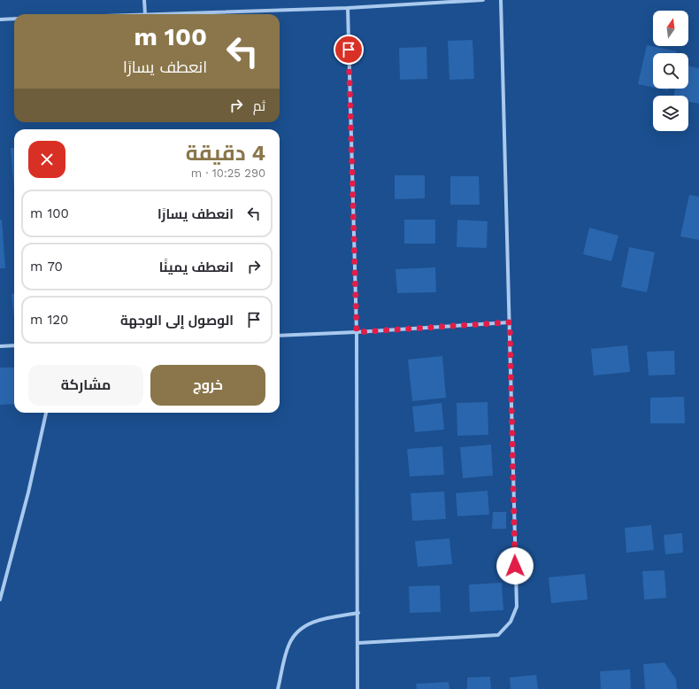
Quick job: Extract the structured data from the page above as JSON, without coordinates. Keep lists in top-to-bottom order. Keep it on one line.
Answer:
{"north":"top","page":{"turn":["100 m","انعطف يسارًا"],"then":"ثم","heading":["4 دقيقة","290 m · 10:25"],"list":[{"name":"انعطف يسارًا","value":"100 m"},{"name":"انعطف يمينًا","value":"70 m"},{"name":"الوصول إلى الوجهة","value":"120 m"}],"buttons":["خروج","مشاركة"]}}
